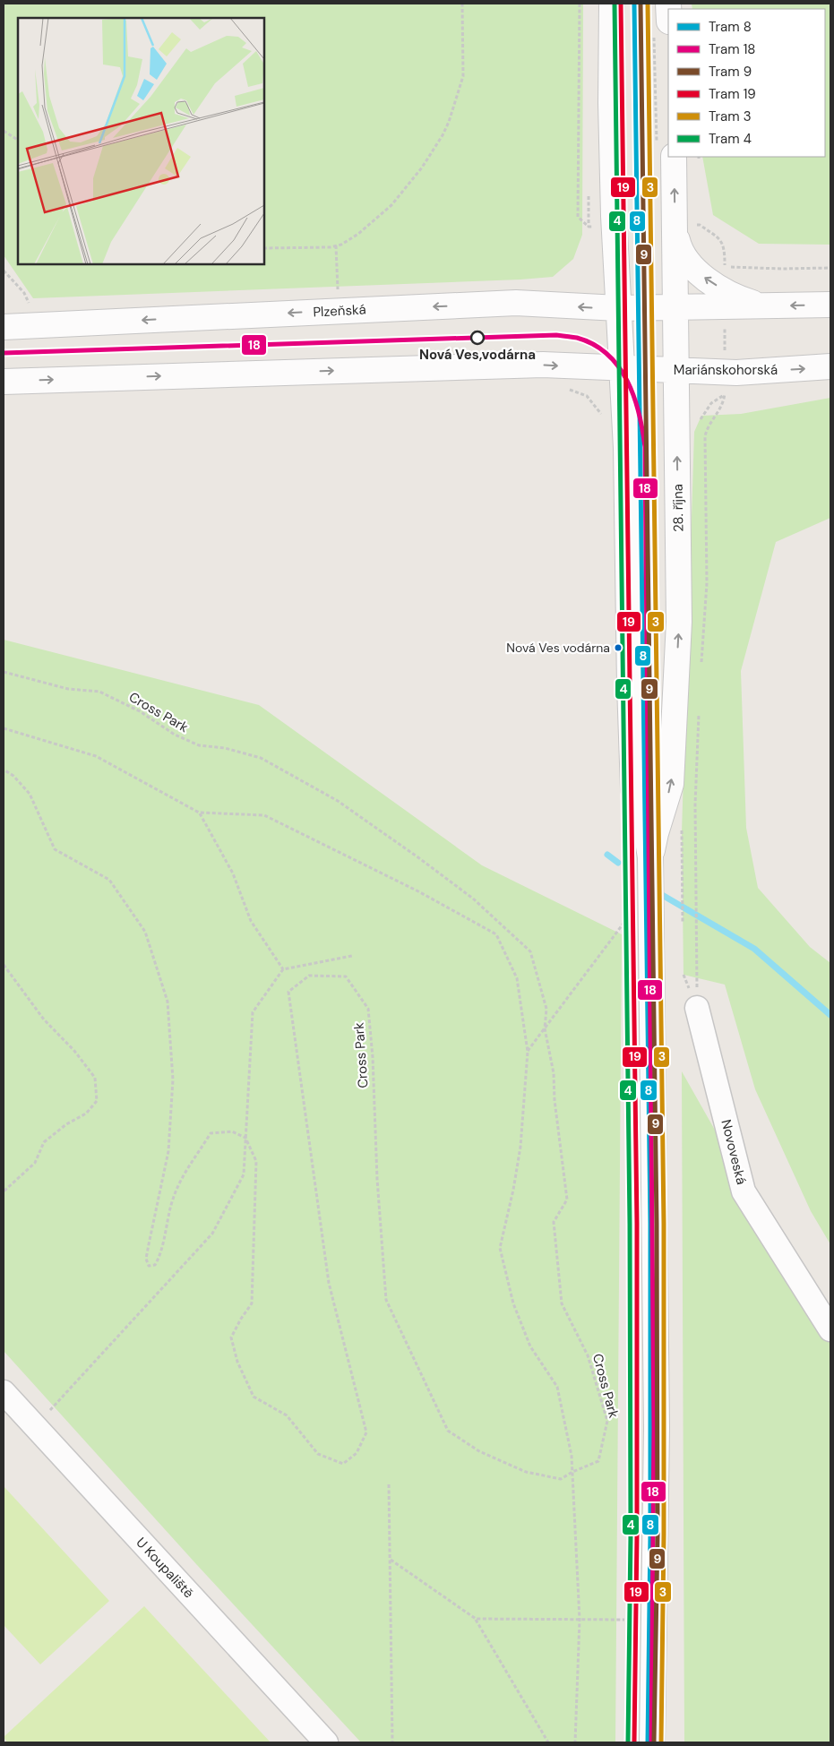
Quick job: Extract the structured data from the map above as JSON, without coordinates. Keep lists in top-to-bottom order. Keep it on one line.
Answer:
{"streets":{"main road":["Plzeňská","Mariánskohorská","28. října"],"street":["Novoveská","U Koupaliště"],"path":["Cross Park"]},"crossings":[["Plzeňská","28. října"],["Mariánskohorská","28. října"]],"places":["Nová Ves,vodárna","Nová Ves vodárna"],"lines":["tram line 8","tram line 9","tram line 19","tram line 3","tram line 4","tram line 18"],"legend":["Tram 8","Tram 18","Tram 9","Tram 19","Tram 3","Tram 4"]}
